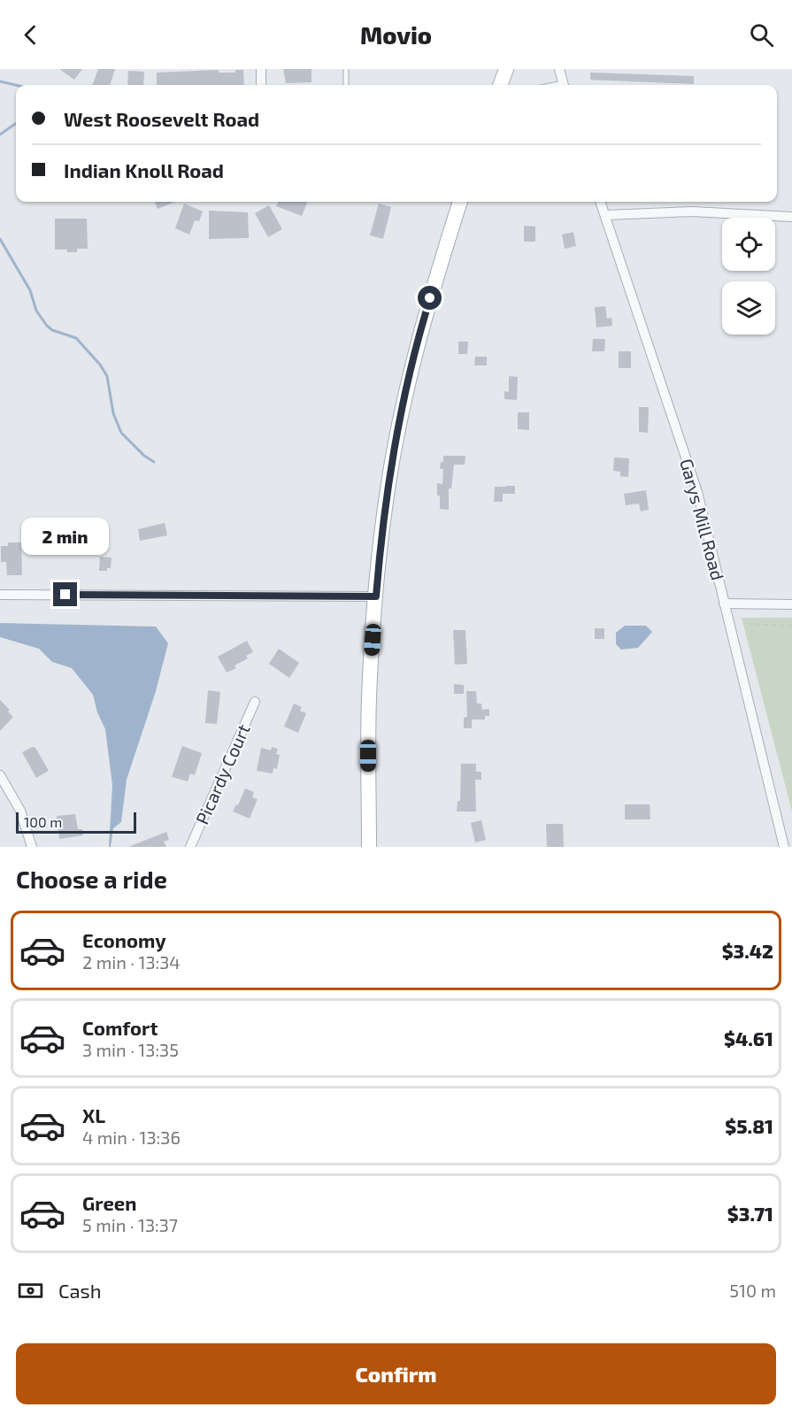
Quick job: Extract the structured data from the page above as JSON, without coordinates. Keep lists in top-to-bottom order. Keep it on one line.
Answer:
{"streets":{"street":["Garys Mill Road","Picardy Court"]},"scale_bar":"100 m","page":{"header":"Movio","banner":["West Roosevelt Road","Indian Knoll Road"],"bubble":"2 min","scale":"100 m","heading":"Choose a ride","list":[{"name":"Economy","note":"2 min · 13:34","value":"$3.42"},{"name":"Comfort","note":"3 min · 13:35","value":"$4.61"},{"name":"XL","note":"4 min · 13:36","value":"$5.81"},{"name":"Green","note":"5 min · 13:37","value":"$3.71"}],"pay":["Cash","510 m"],"buttons":"Confirm"}}
